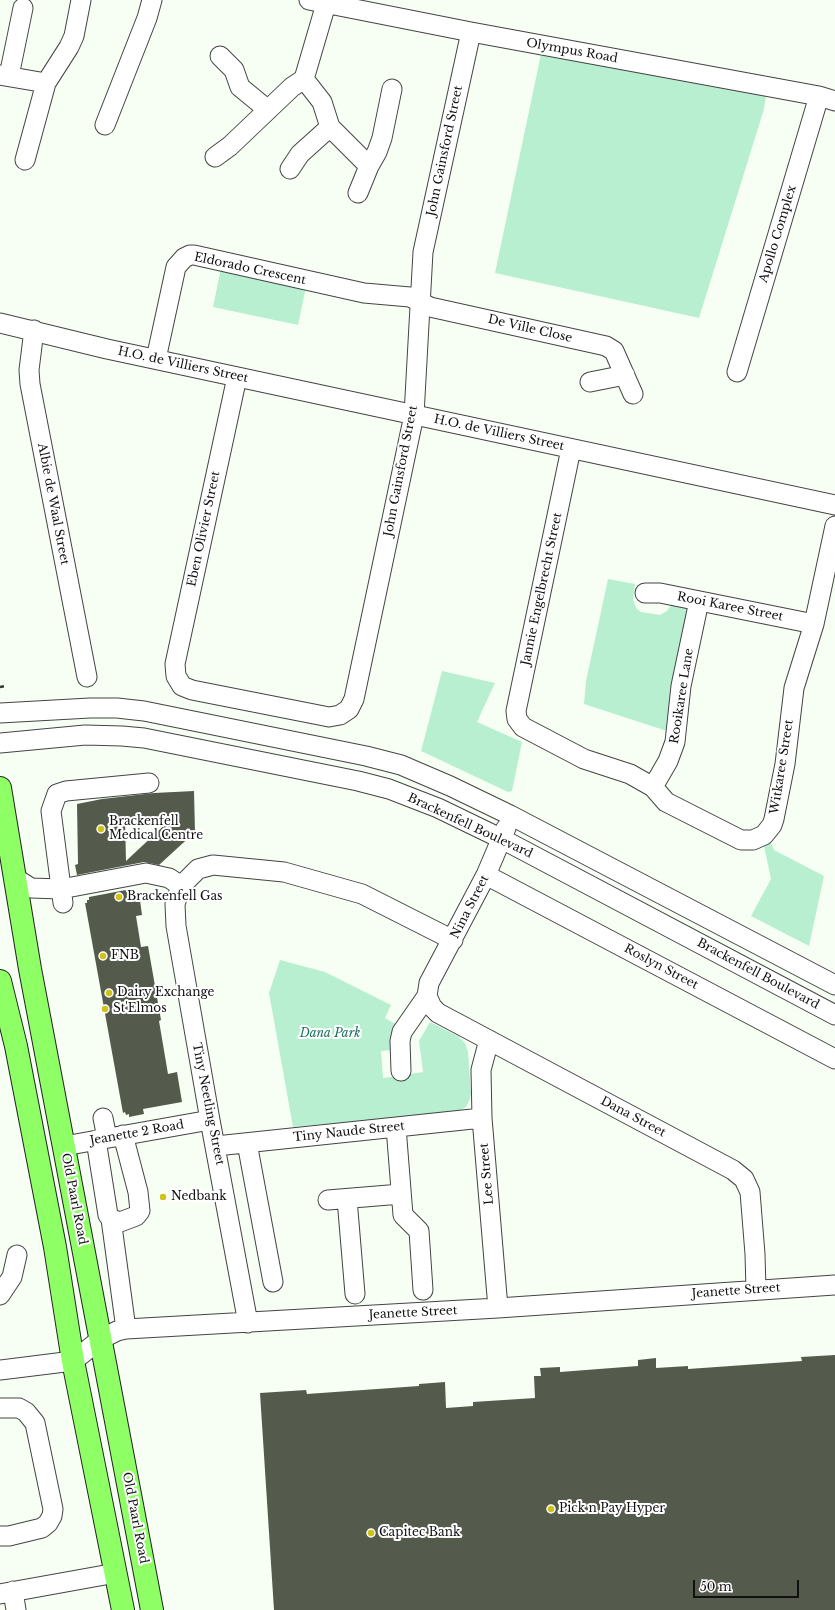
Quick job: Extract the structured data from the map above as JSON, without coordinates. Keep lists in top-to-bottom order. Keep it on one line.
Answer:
{"streets":{"main road":["Old Paarl Road"],"street":["Olympus Road","John Gainsford Street","Apollo Complex","Eldorado Crescent","De Ville Close","H.O. de Villiers Street","Albie de Waal Street","Eben Olivier Street","Jannie Engelbrecht Street","Rooi Karee Street","Rooikaree Lane","Witkaree Street","Brackenfell Boulevard","Nina Street","Roslyn Street","Tiny Neetling Street","Dana Street","Tiny Naude Street","Jeanette 2 Road","Lee Street","Jeanette Street"]},"crossings":[["Olympus Road","John Gainsford Street"],["Olympus Road","Apollo Complex"],["John Gainsford Street","Eldorado Crescent"],["John Gainsford Street","De Ville Close"],["John Gainsford Street","H.O. de Villiers Street"],["John Gainsford Street","Eben Olivier Street"],["Eldorado Crescent","De Ville Close"],["Eldorado Crescent","H.O. de Villiers Street"],["H.O. de Villiers Street","Albie de Waal Street"],["H.O. de Villiers Street","Eben Olivier Street"],["H.O. de Villiers Street","Jannie Engelbrecht Street"],["Jannie Engelbrecht Street","Witkaree Street"],["Rooi Karee Street","Rooikaree Lane"],["Rooi Karee Street","Witkaree Street"],["Rooikaree Lane","Witkaree Street"],["Brackenfell Boulevard","Nina Street"],["Nina Street","Roslyn Street"],["Nina Street","Dana Street"],["Tiny Neetling Street","Tiny Naude Street"],["Tiny Neetling Street","Jeanette 2 Road"],["Tiny Neetling Street","Jeanette Street"],["Dana Street","Lee Street"],["Dana Street","Jeanette Street"],["Tiny Naude Street","Lee Street"],["Jeanette 2 Road","Old Paarl Road"],["Lee Street","Jeanette Street"],["Old Paarl Road","Jeanette Street"]],"parks":["Dana Park"],"places":["Brackenfell Medical Centre","Brackenfell Gas","FNB","Dairy Exchange","St'Elmos","Nedbank","Pick n Pay Hyper","Capitec Bank"],"scale_bar":"50 m"}
